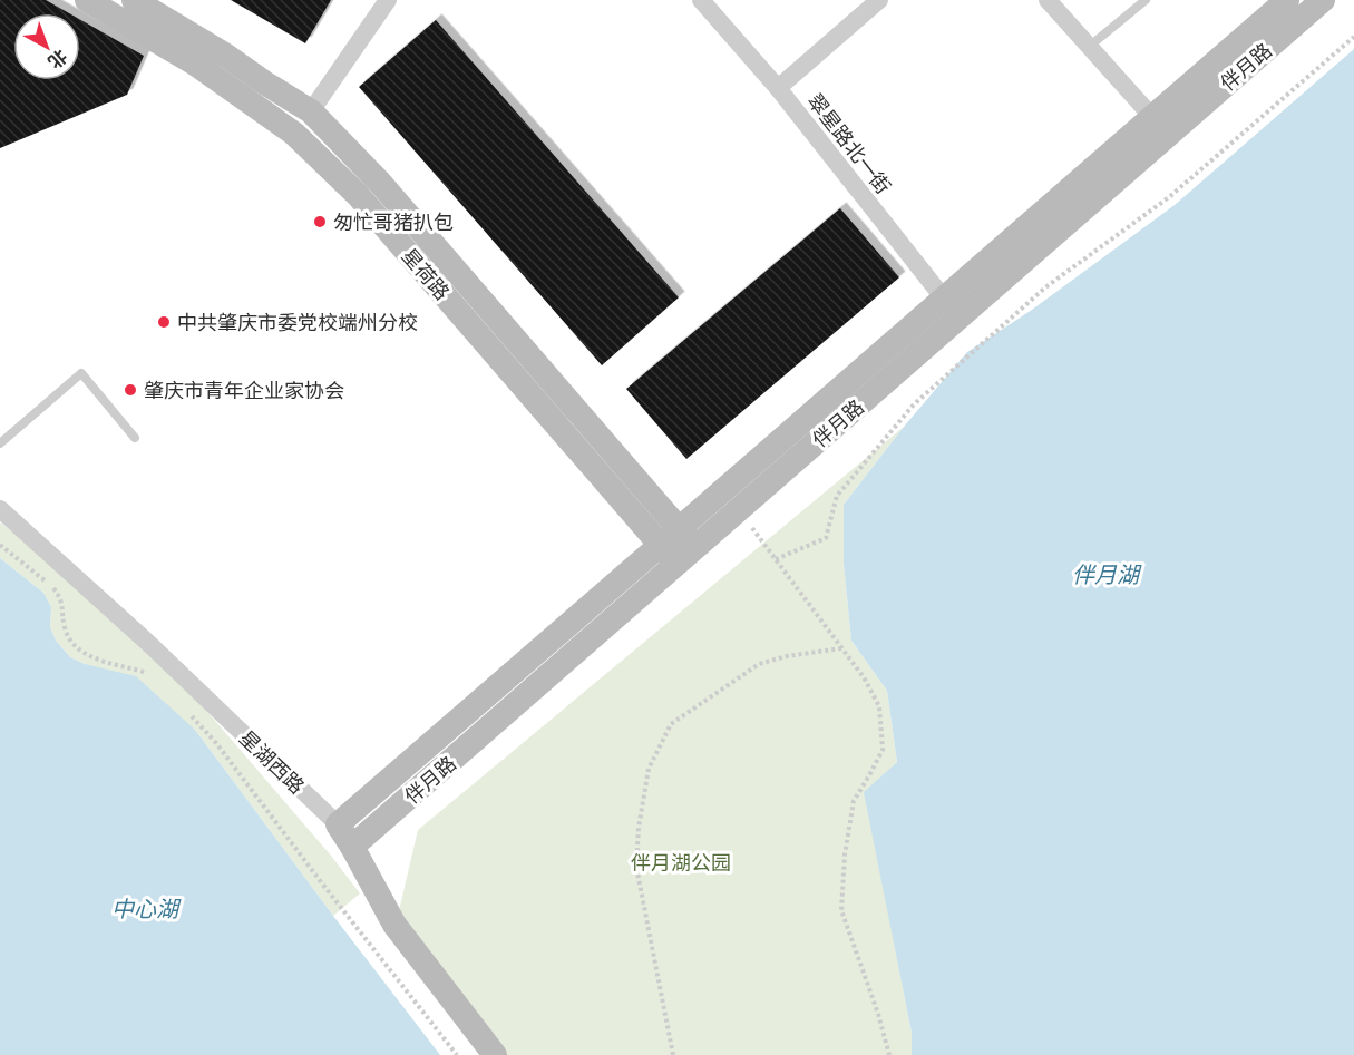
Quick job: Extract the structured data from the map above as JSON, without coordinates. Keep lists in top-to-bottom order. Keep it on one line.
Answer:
{"streets":{"street":["伴月路","翠星路北一街","星荷路","星湖西路"]},"crossings":[["伴月路","翠星路北一街"],["伴月路","星荷路"],["伴月路","星湖西路"]],"water":["伴月湖","中心湖"],"parks":["伴月湖公园"],"places":["匆忙哥猪扒包","中共肇庆市委党校端州分校","肇庆市青年企业家协会"],"north":"bottom right"}
